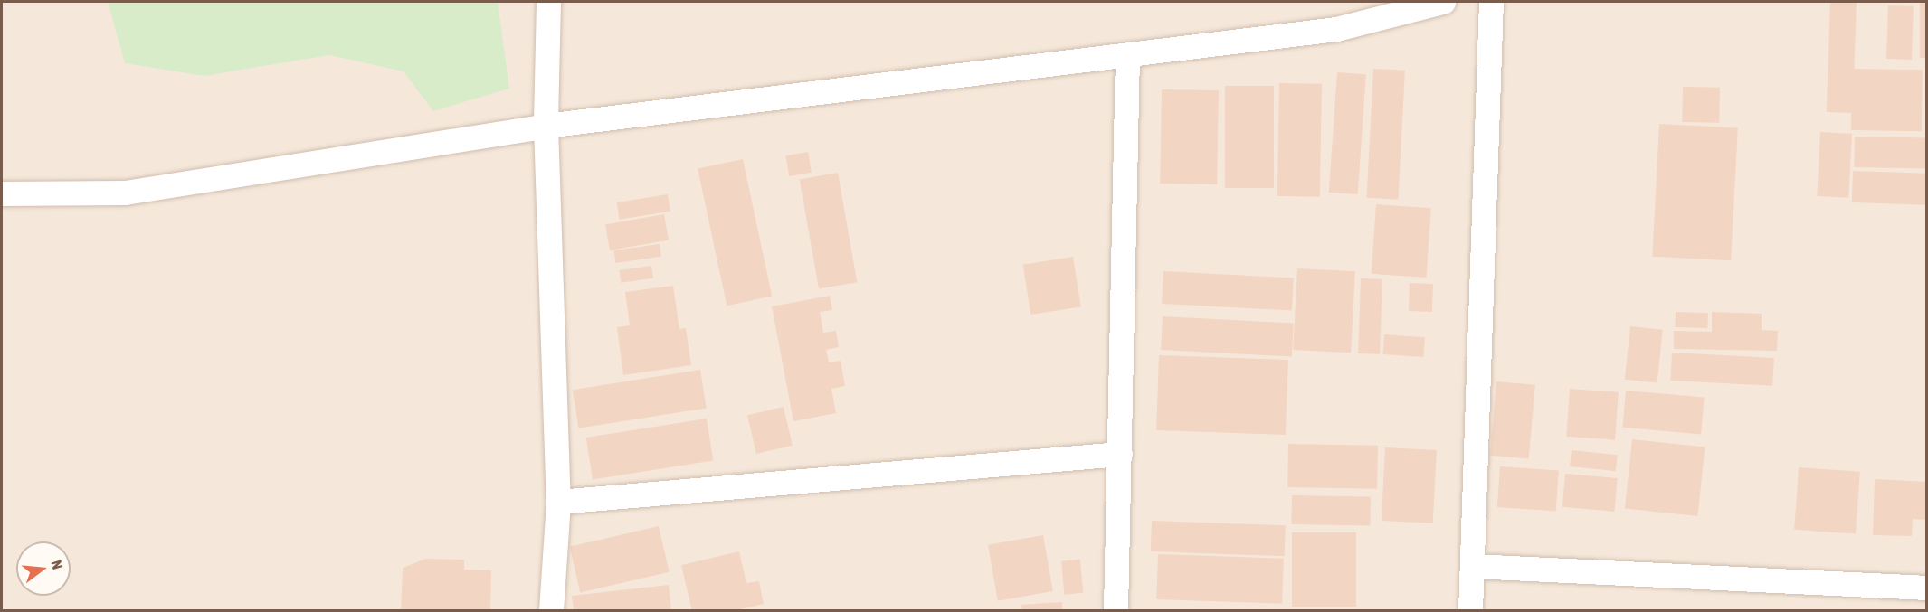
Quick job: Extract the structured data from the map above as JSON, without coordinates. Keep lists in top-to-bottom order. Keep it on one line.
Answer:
{"north":"right"}
